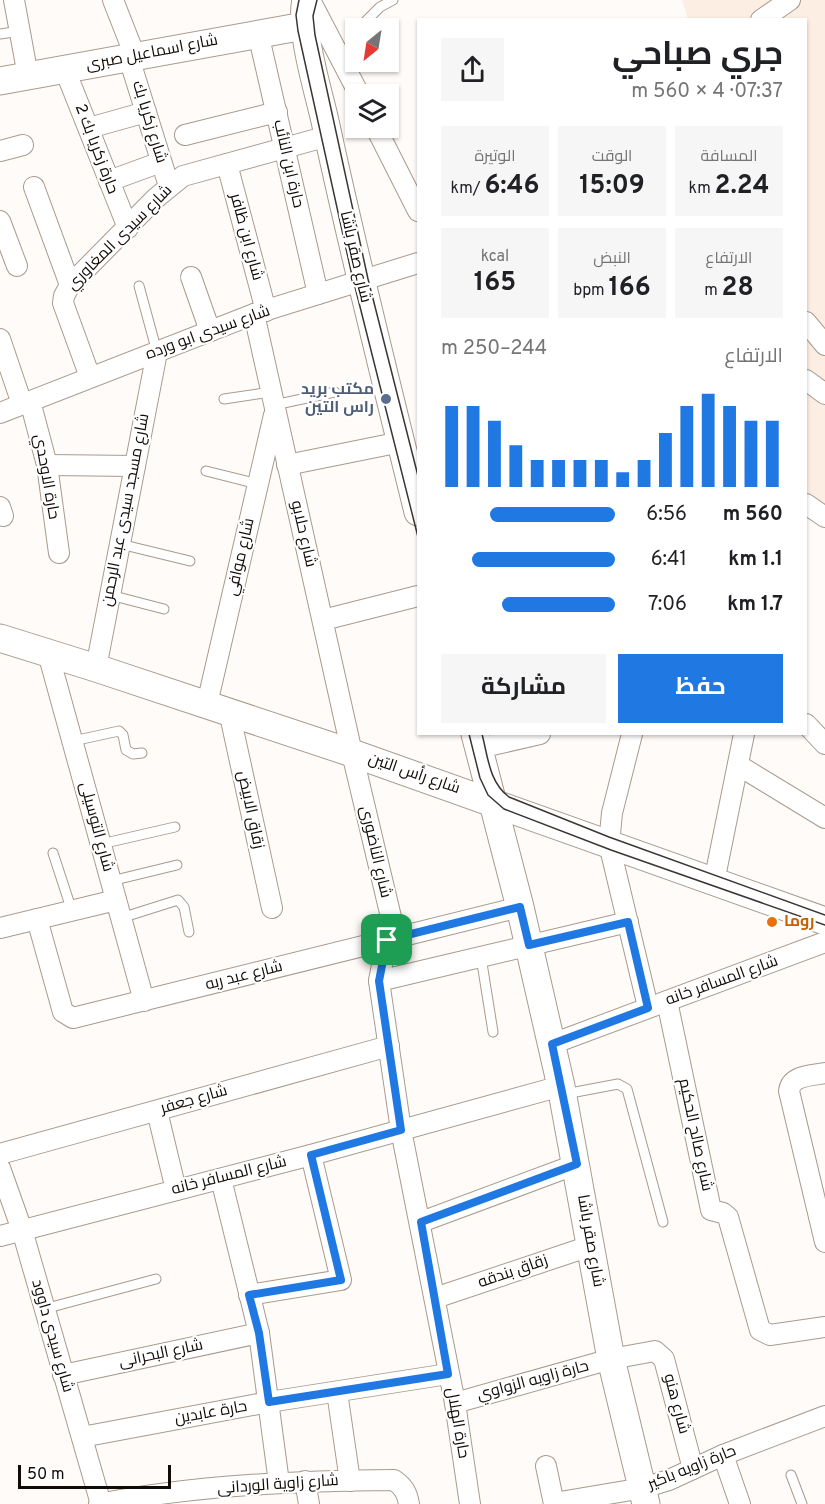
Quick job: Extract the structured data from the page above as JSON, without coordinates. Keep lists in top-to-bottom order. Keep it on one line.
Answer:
{"streets":{"main road":["شارع اسماعيل صبرى","شارع صقر باشا","شارع رأس التين"],"street":["شارع زكريا بك","حارة زكريا بك 2","حارة ابن النائب","شارع ابن ظافر","شارع سيدى المغاوري","شارع سيدى ابو ورده","حارة الاوحدي","شارع مسجد سيدى عبد الرحمن","شارع حلابو","شارع موافي","زقاق الابيض","شارع التوسيلى","شارع الناضورى","شارع عبد ربه","شارع المسافر خانه","شارع جعفر","شارع صالح الحكيم","زقاق بندقه","شارع سيدى داوود","شارع البحرانى","حارة زاويه الزواوي","شارع هنو","حارة عابدين","حارة الهلال","حارة زاويه باكير","شارع زاوية الوردانى"]},"crossings":[["شارع اسماعيل صبرى","شارع زكريا بك"],["شارع اسماعيل صبرى","حارة زكريا بك 2"],["شارع اسماعيل صبرى","حارة ابن النائب"],["شارع اسماعيل صبرى","شارع صقر باشا"],["شارع زكريا بك","شارع سيدى المغاوري"],["حارة زكريا بك 2","شارع سيدى المغاوري"],["حارة ابن النائب","شارع سيدى المغاوري"],["حارة ابن النائب","شارع سيدى ابو ورده"],["شارع ابن ظافر","شارع سيدى المغاوري"],["شارع ابن ظافر","شارع سيدى ابو ورده"],["شارع ابن ظافر","شارع حلابو"],["شارع سيدى المغاوري","شارع صقر باشا"],["شارع سيدى المغاوري","شارع سيدى ابو ورده"],["شارع صقر باشا","شارع سيدى ابو ورده"],["شارع صقر باشا","شارع رأس التين"],["شارع صقر باشا","شارع عبد ربه"],["شارع صقر باشا","شارع المسافر خانه"],["شارع صقر باشا","زقاق بندقه"],["شارع صقر باشا","حارة زاويه الزواوي"],["شارع صقر باشا","شارع هنو"],["شارع صقر باشا","حارة زاويه باكير"],["شارع سيدى ابو ورده","حارة الاوحدي"],["شارع سيدى ابو ورده","شارع مسجد سيدى عبد الرحمن"],["شارع سيدى ابو ورده","شارع حلابو"],["شارع مسجد سيدى عبد الرحمن","شارع رأس التين"],["شارع حلابو","شارع موافي"],["شارع حلابو","شارع رأس التين"],["شارع حلابو","شارع الناضورى"],["شارع موافي","شارع رأس التين"],["شارع موافي","زقاق الابيض"],["شارع رأس التين","زقاق الابيض"],["شارع رأس التين","شارع التوسيلى"],["شارع رأس التين","شارع الناضورى"],["شارع التوسيلى","شارع عبد ربه"],["شارع الناضورى","شارع عبد ربه"],["شارع الناضورى","شارع المسافر خانه"],["شارع الناضورى","شارع جعفر"],["شارع الناضورى","حارة الهلال"],["شارع المسافر خانه","شارع صالح الحكيم"],["شارع المسافر خانه","شارع سيدى داوود"],["شارع المسافر خانه","حارة الهلال"],["زقاق بندقه","حارة الهلال"],["شارع سيدى داوود","شارع البحرانى"],["شارع سيدى داوود","حارة عابدين"],["شارع سيدى داوود","شارع زاوية الوردانى"],["حارة زاويه الزواوي","شارع هنو"],["حارة زاويه الزواوي","حارة الهلال"],["شارع هنو","حارة زاويه باكير"],["حارة عابدين","حارة الهلال"]],"places":["مكتب بريد راس التين","روما"],"scale_bar":"50 m","north":"bottom left","page":{"heading":["جري صباحي","07:37 · 4 × 560 m"],"stats":[["المسافة","2.24 km"],["الوقت","15:09"],["الوتيرة","6:46 /km"],["الارتفاع","28 m"],["النبض","166 bpm"],["kcal","165"]],"chart":["الارتفاع","244–250 m"],"list":[{"name":"560 m","note":"6:56"},{"name":"1.1 km","note":"6:41"},{"name":"1.7 km","note":"7:06"}],"buttons":["حفظ","مشاركة"],"scale":"50 m"}}
